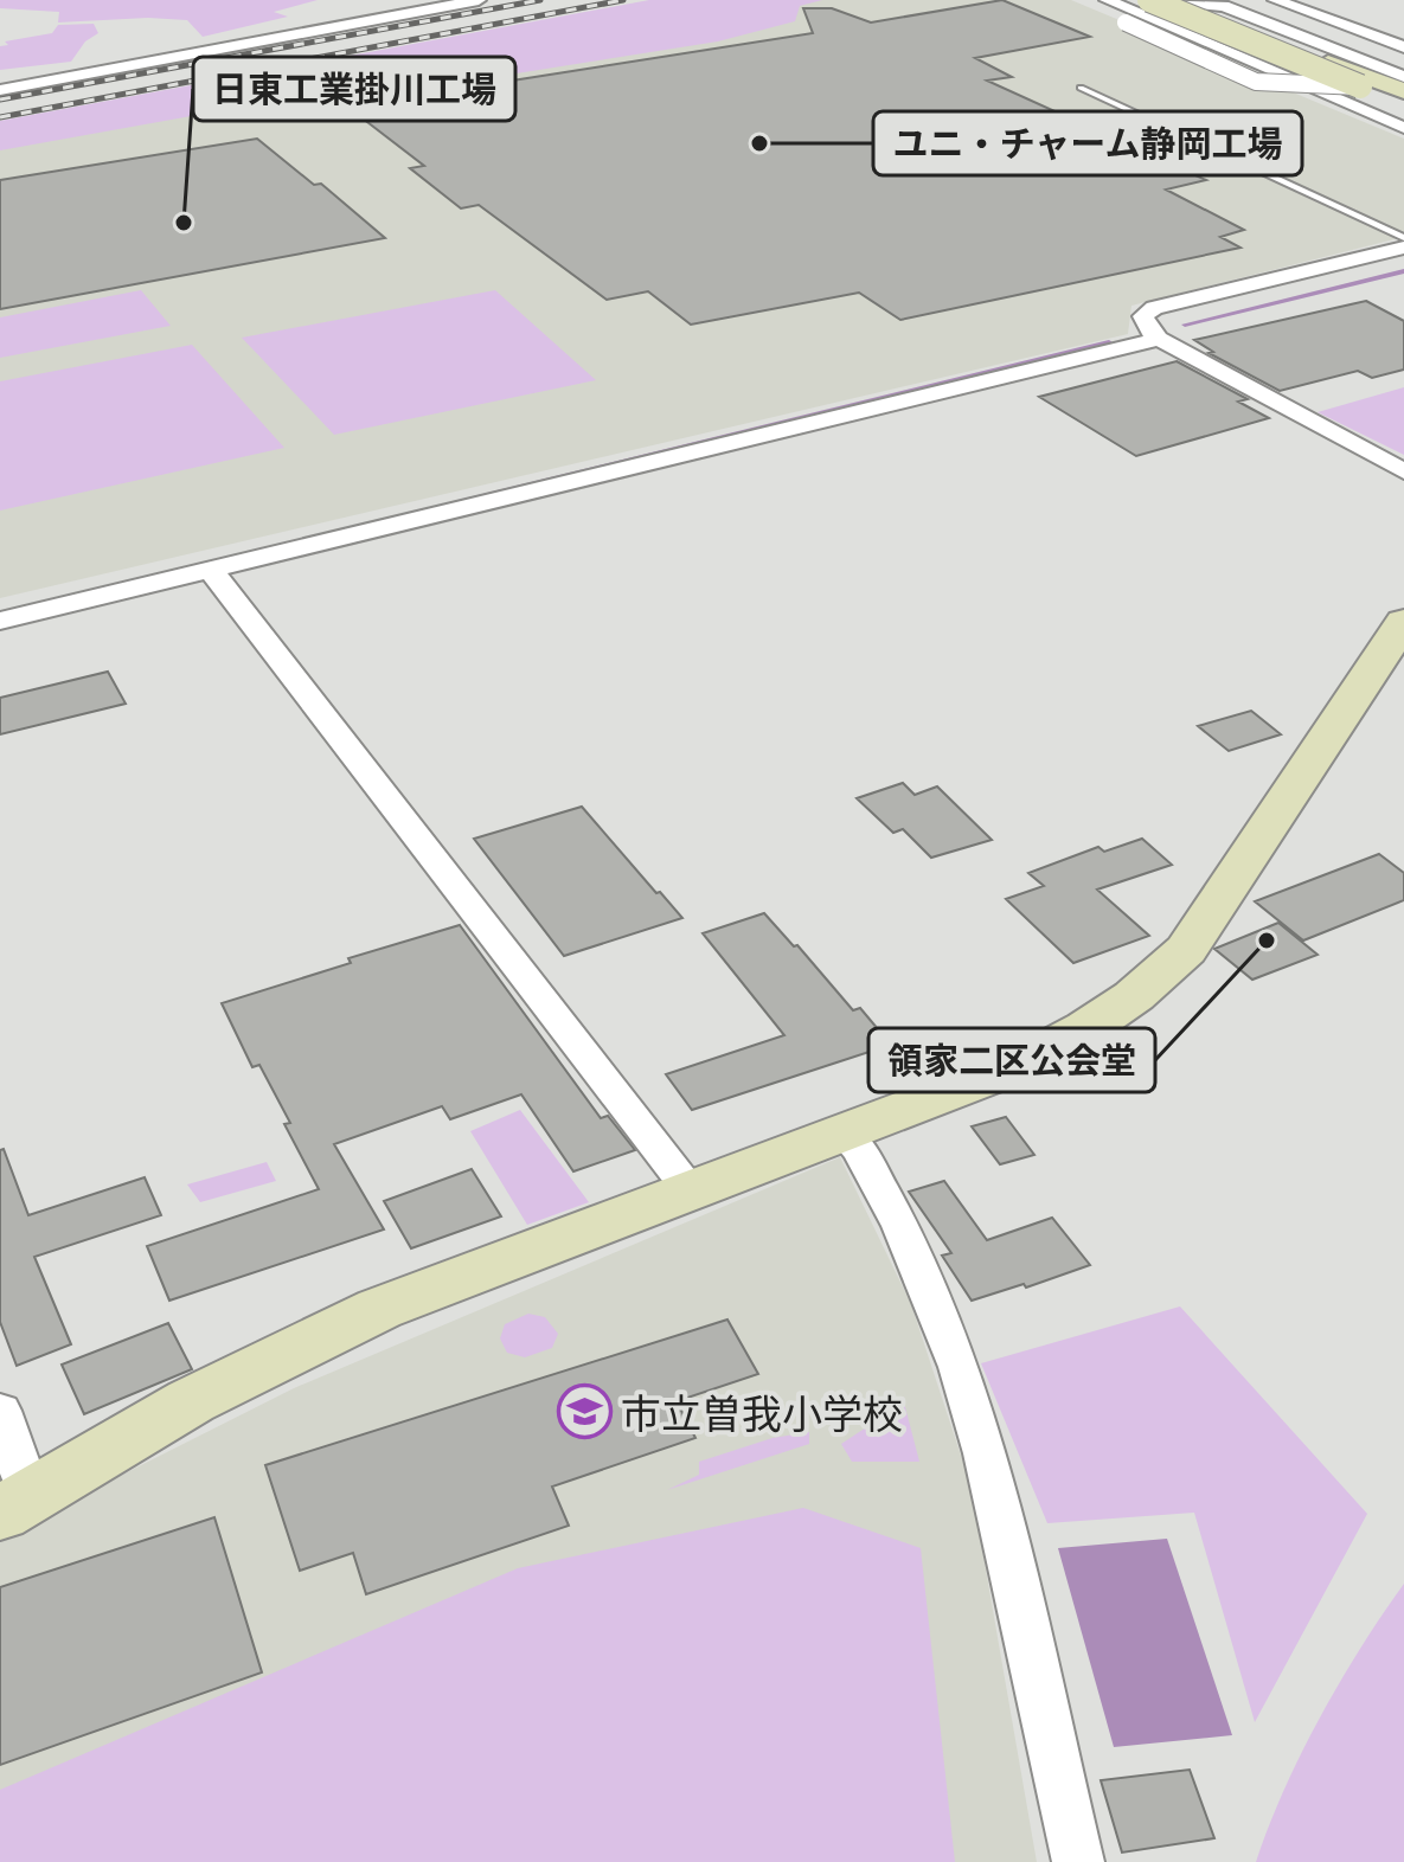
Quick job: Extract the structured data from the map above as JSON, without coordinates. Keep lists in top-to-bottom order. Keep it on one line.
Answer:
{"places":{"other":["ユニ・チャーム静岡工場","日東工業掛川工場","領家二区公会堂"],"school or university":["市立曽我小学校"]}}
